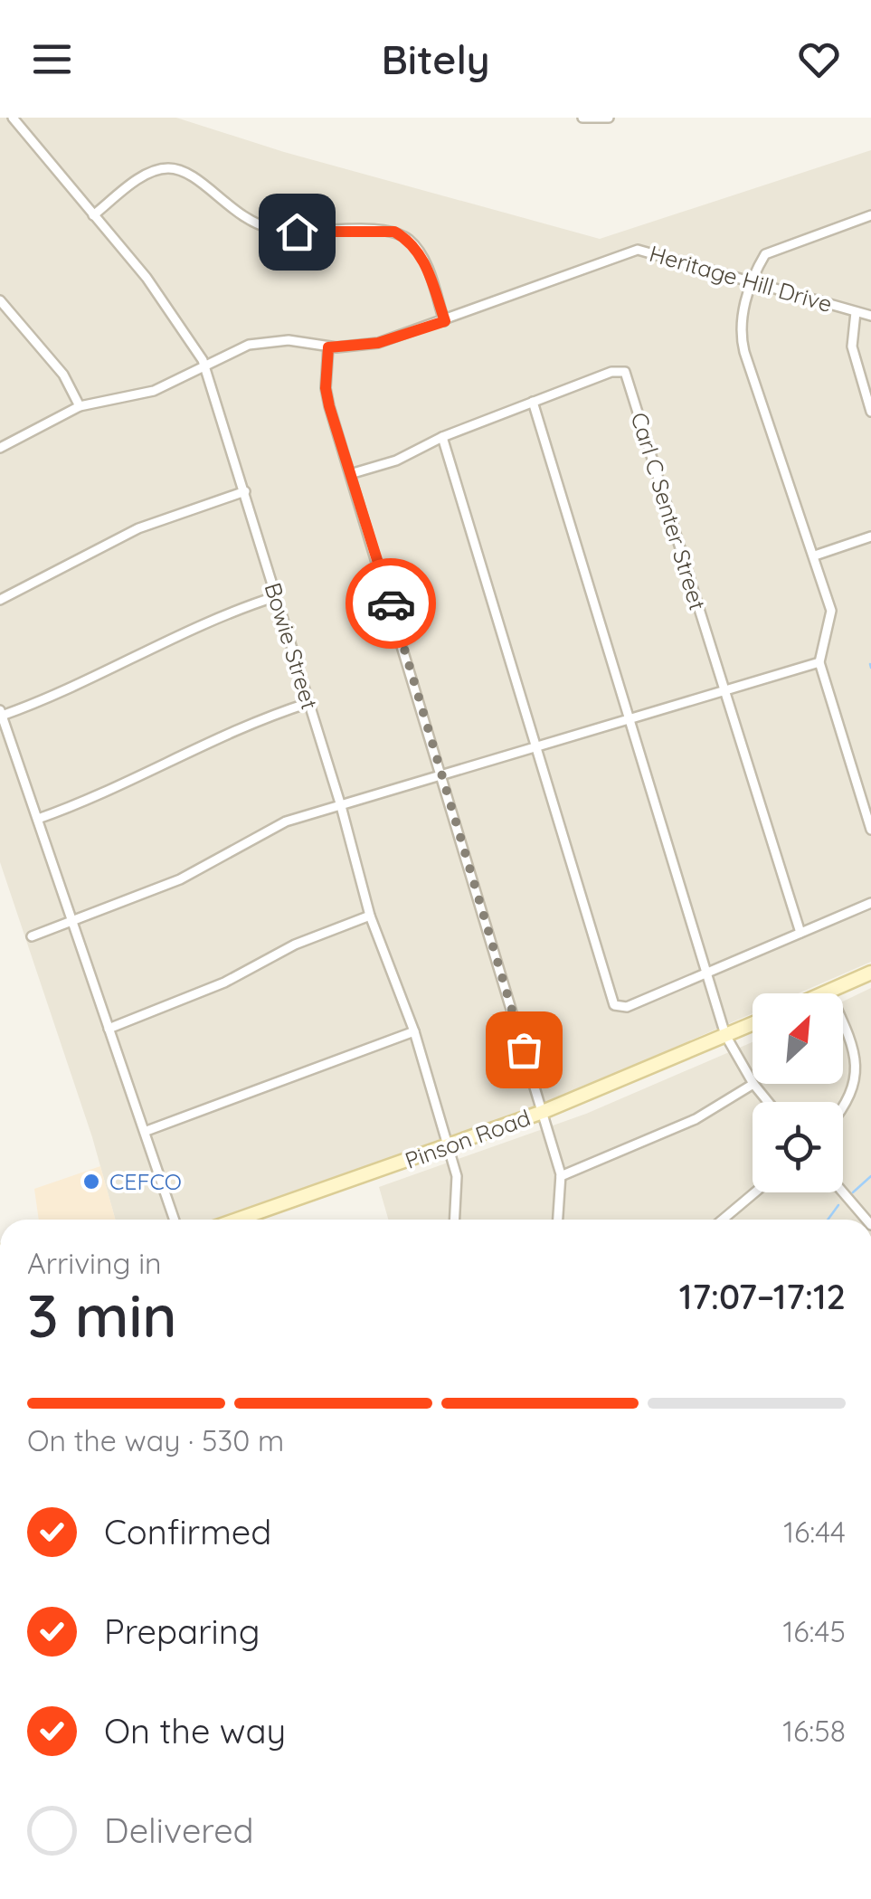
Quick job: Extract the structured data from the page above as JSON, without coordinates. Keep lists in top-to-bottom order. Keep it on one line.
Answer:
{"streets":{"main road":["Pinson Road"],"street":["Heritage Hill Drive","Carl C Senter Street","Bowie Street"]},"crossings":[["Heritage Hill Drive","Bowie Street"],["Bowie Street","Pinson Road"]],"places":["CEFCO"],"north":"top right","page":{"header":"Bitely","heading":["3 min","Arriving in","17:07–17:12"],"bar":"On the way · 530 m","list":[["Confirmed","16:44"],["Preparing","16:45"],["On the way","16:58"],"Delivered"]}}
